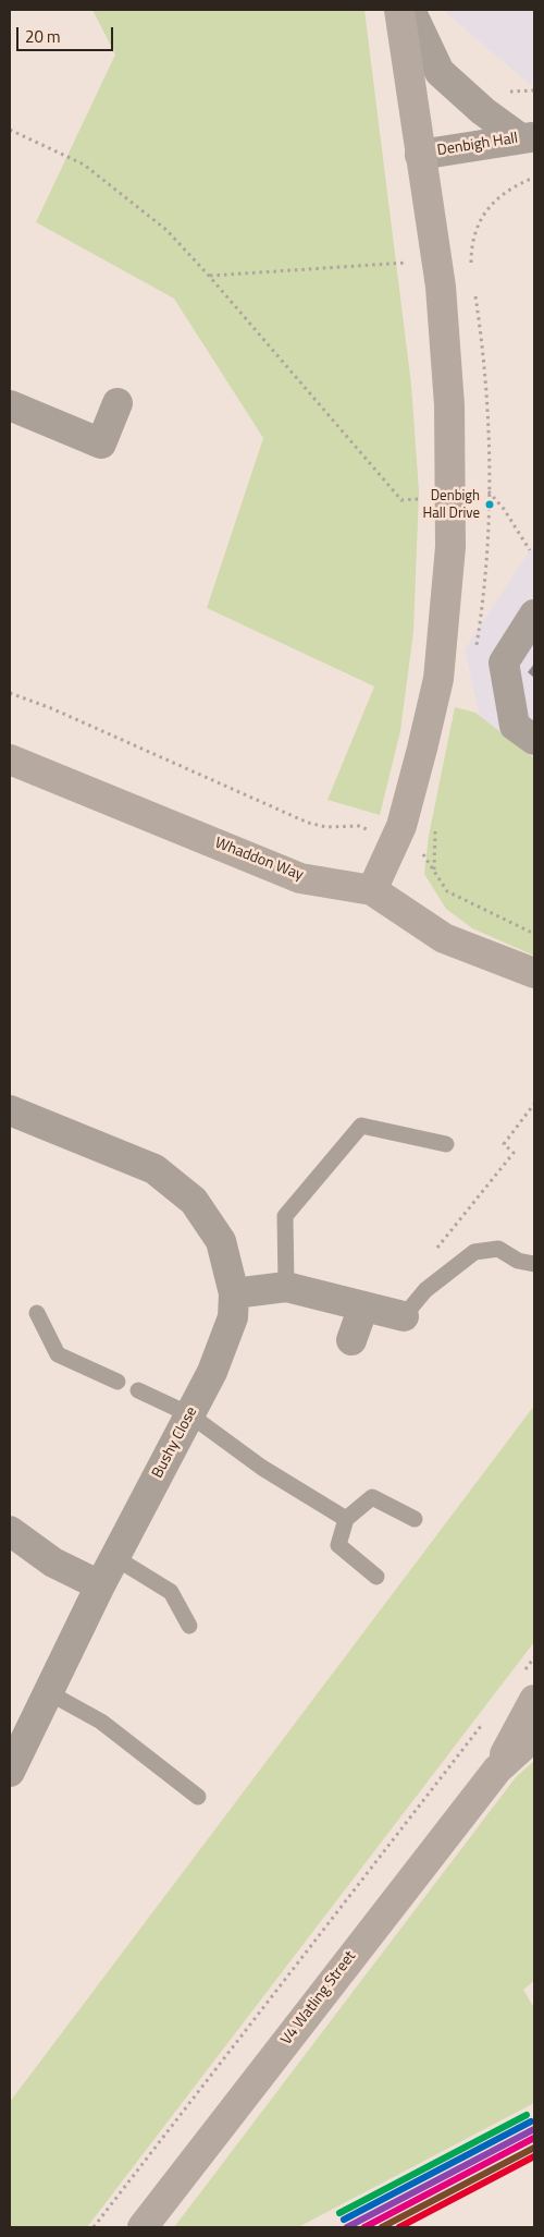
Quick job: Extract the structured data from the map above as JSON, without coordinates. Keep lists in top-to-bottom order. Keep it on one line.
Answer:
{"streets":{"street":["Denbigh Hall","Whaddon Way","Bushy Close","V4 Watling Street"]},"places":["Denbigh Hall Drive"],"scale_bar":"20 m"}
